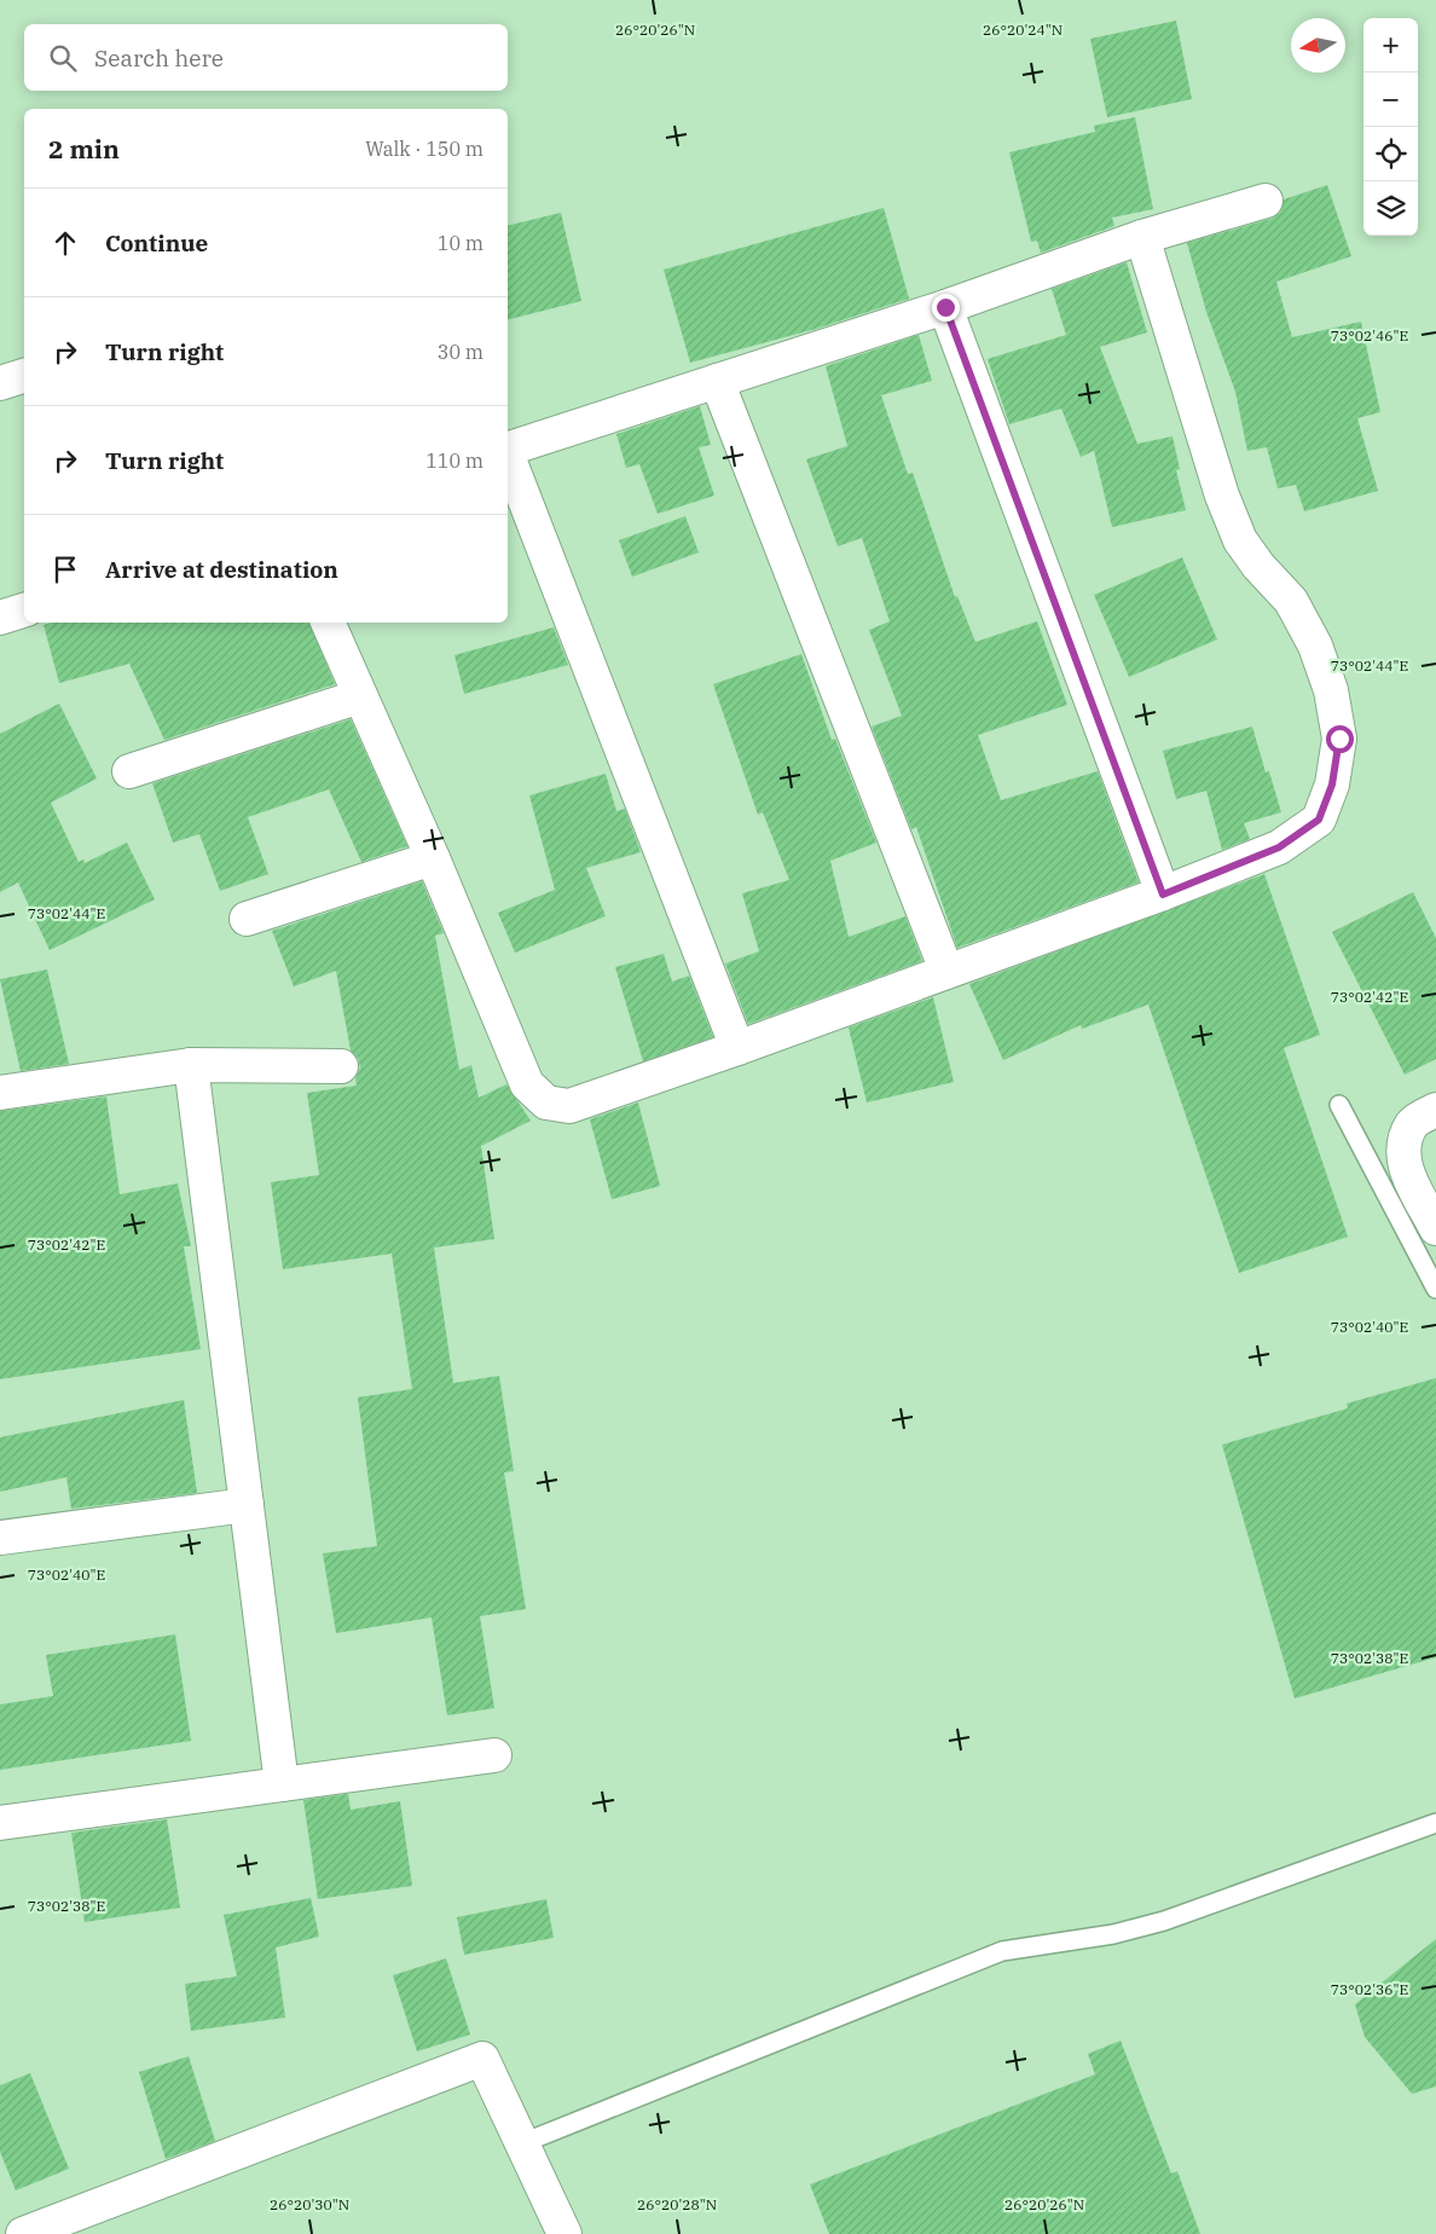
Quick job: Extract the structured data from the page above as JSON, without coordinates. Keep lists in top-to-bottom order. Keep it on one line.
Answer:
{"north":"left","page":{"map_buttons":["+","−"],"search":"Search here","heading":["2 min","Walk · 150 m"],"list":[["Continue","10 m"],["Turn right","30 m"],["Turn right","110 m"],"Arrive at destination"]},"coordinates":["26°20'26\"N","26°20'24\"N","73°02'46\"E","73°02'44\"E","73°02'42\"E","73°02'40\"E","73°02'38\"E","73°02'36\"E","26°20'30\"N","26°20'28\"N"]}
